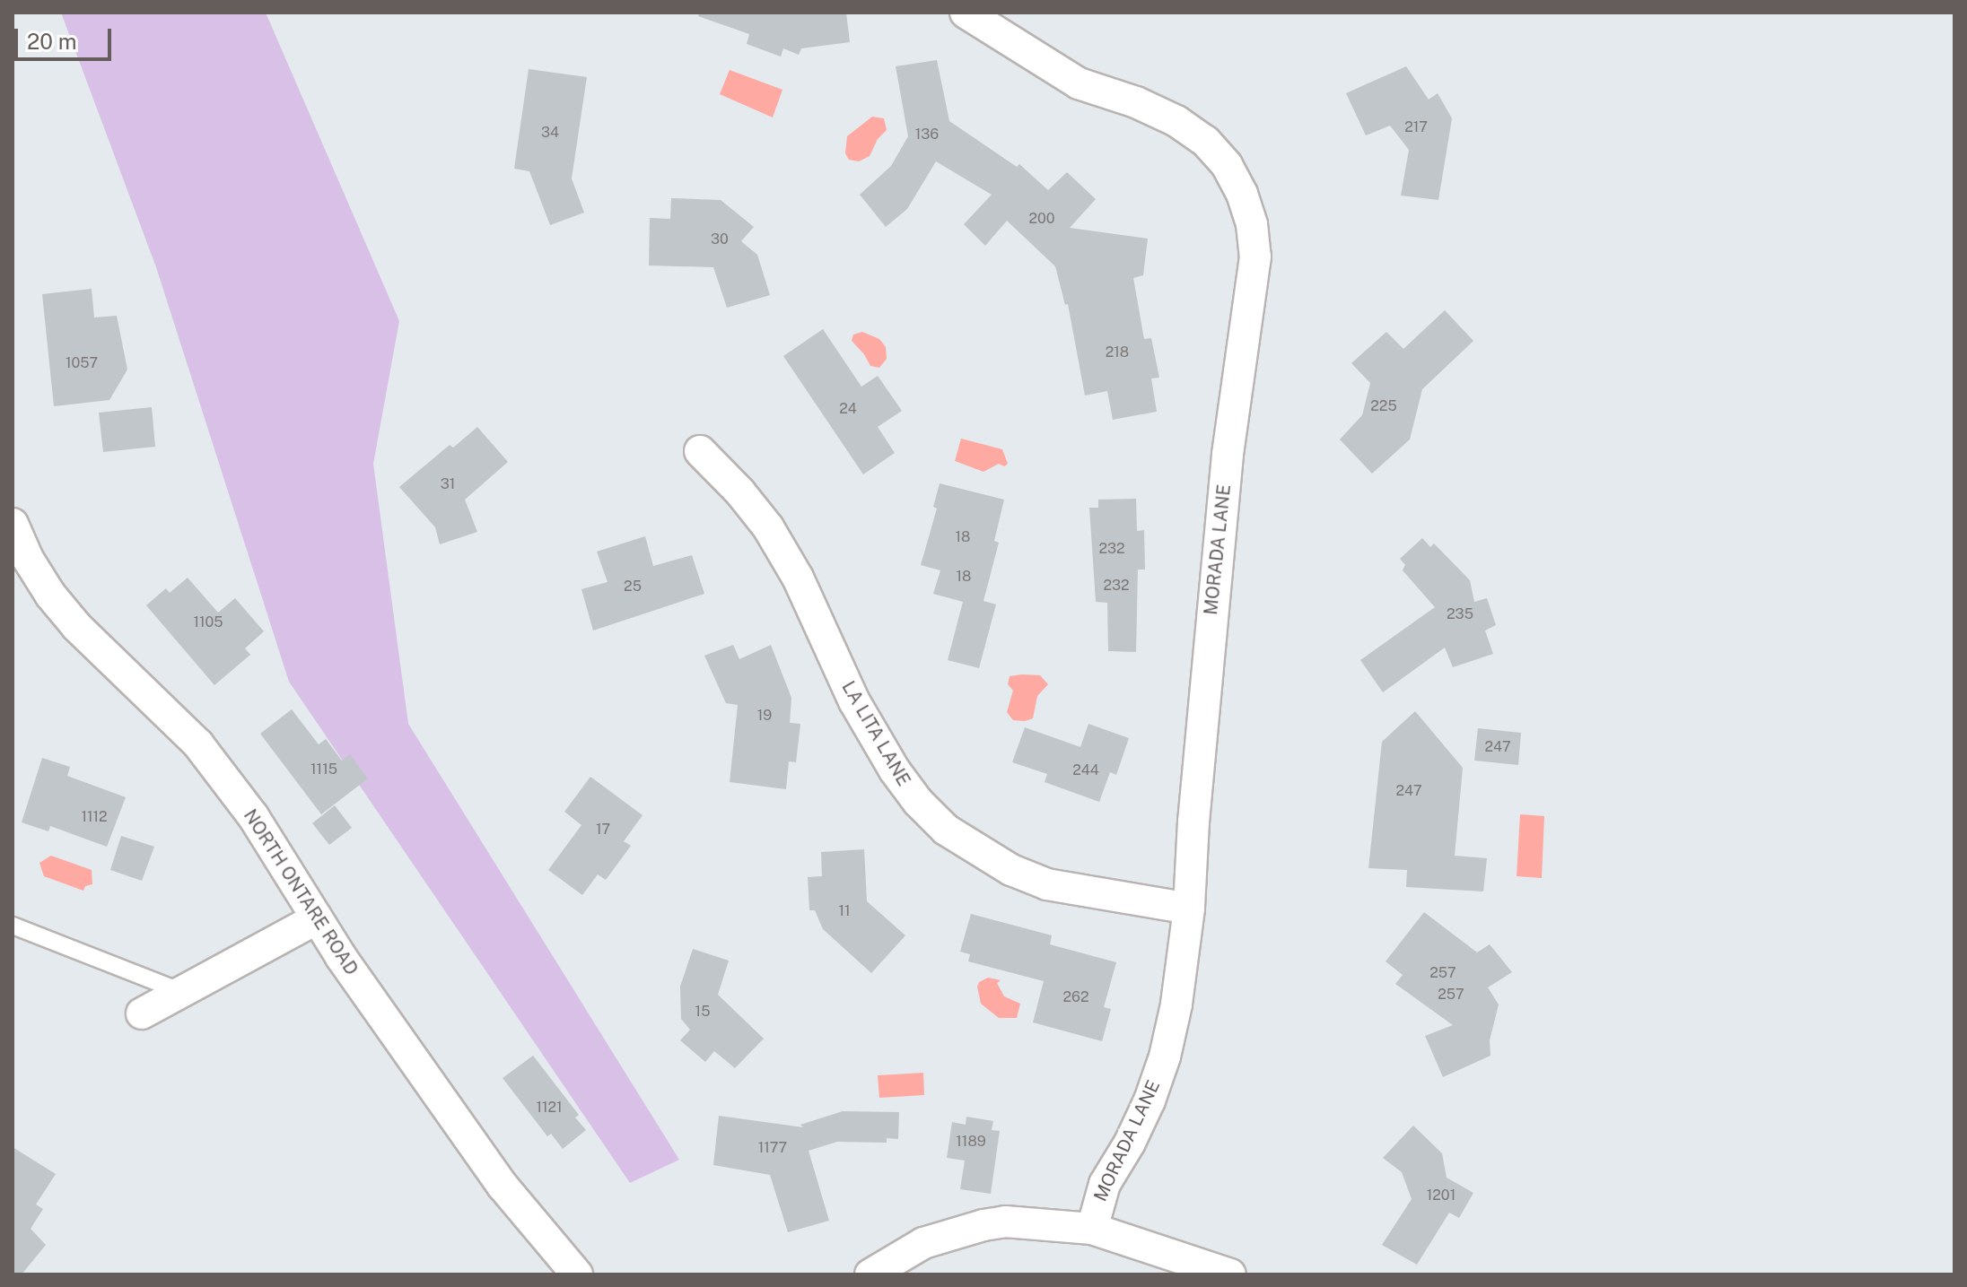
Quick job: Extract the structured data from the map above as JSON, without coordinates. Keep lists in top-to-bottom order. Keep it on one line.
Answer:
{"streets":{"street":["MORADA LANE","LA LITA LANE","NORTH ONTARE ROAD"]},"crossings":[["MORADA LANE","LA LITA LANE"]],"house_numbers":["217","34","136","200","30","218","1057","225","24","31","18","232","18","232","25","235","1105","19","247","1115","244","247","1112","17","11","257","257","262","15","1121","1189","1177","1201"],"scale_bar":"20 m"}
